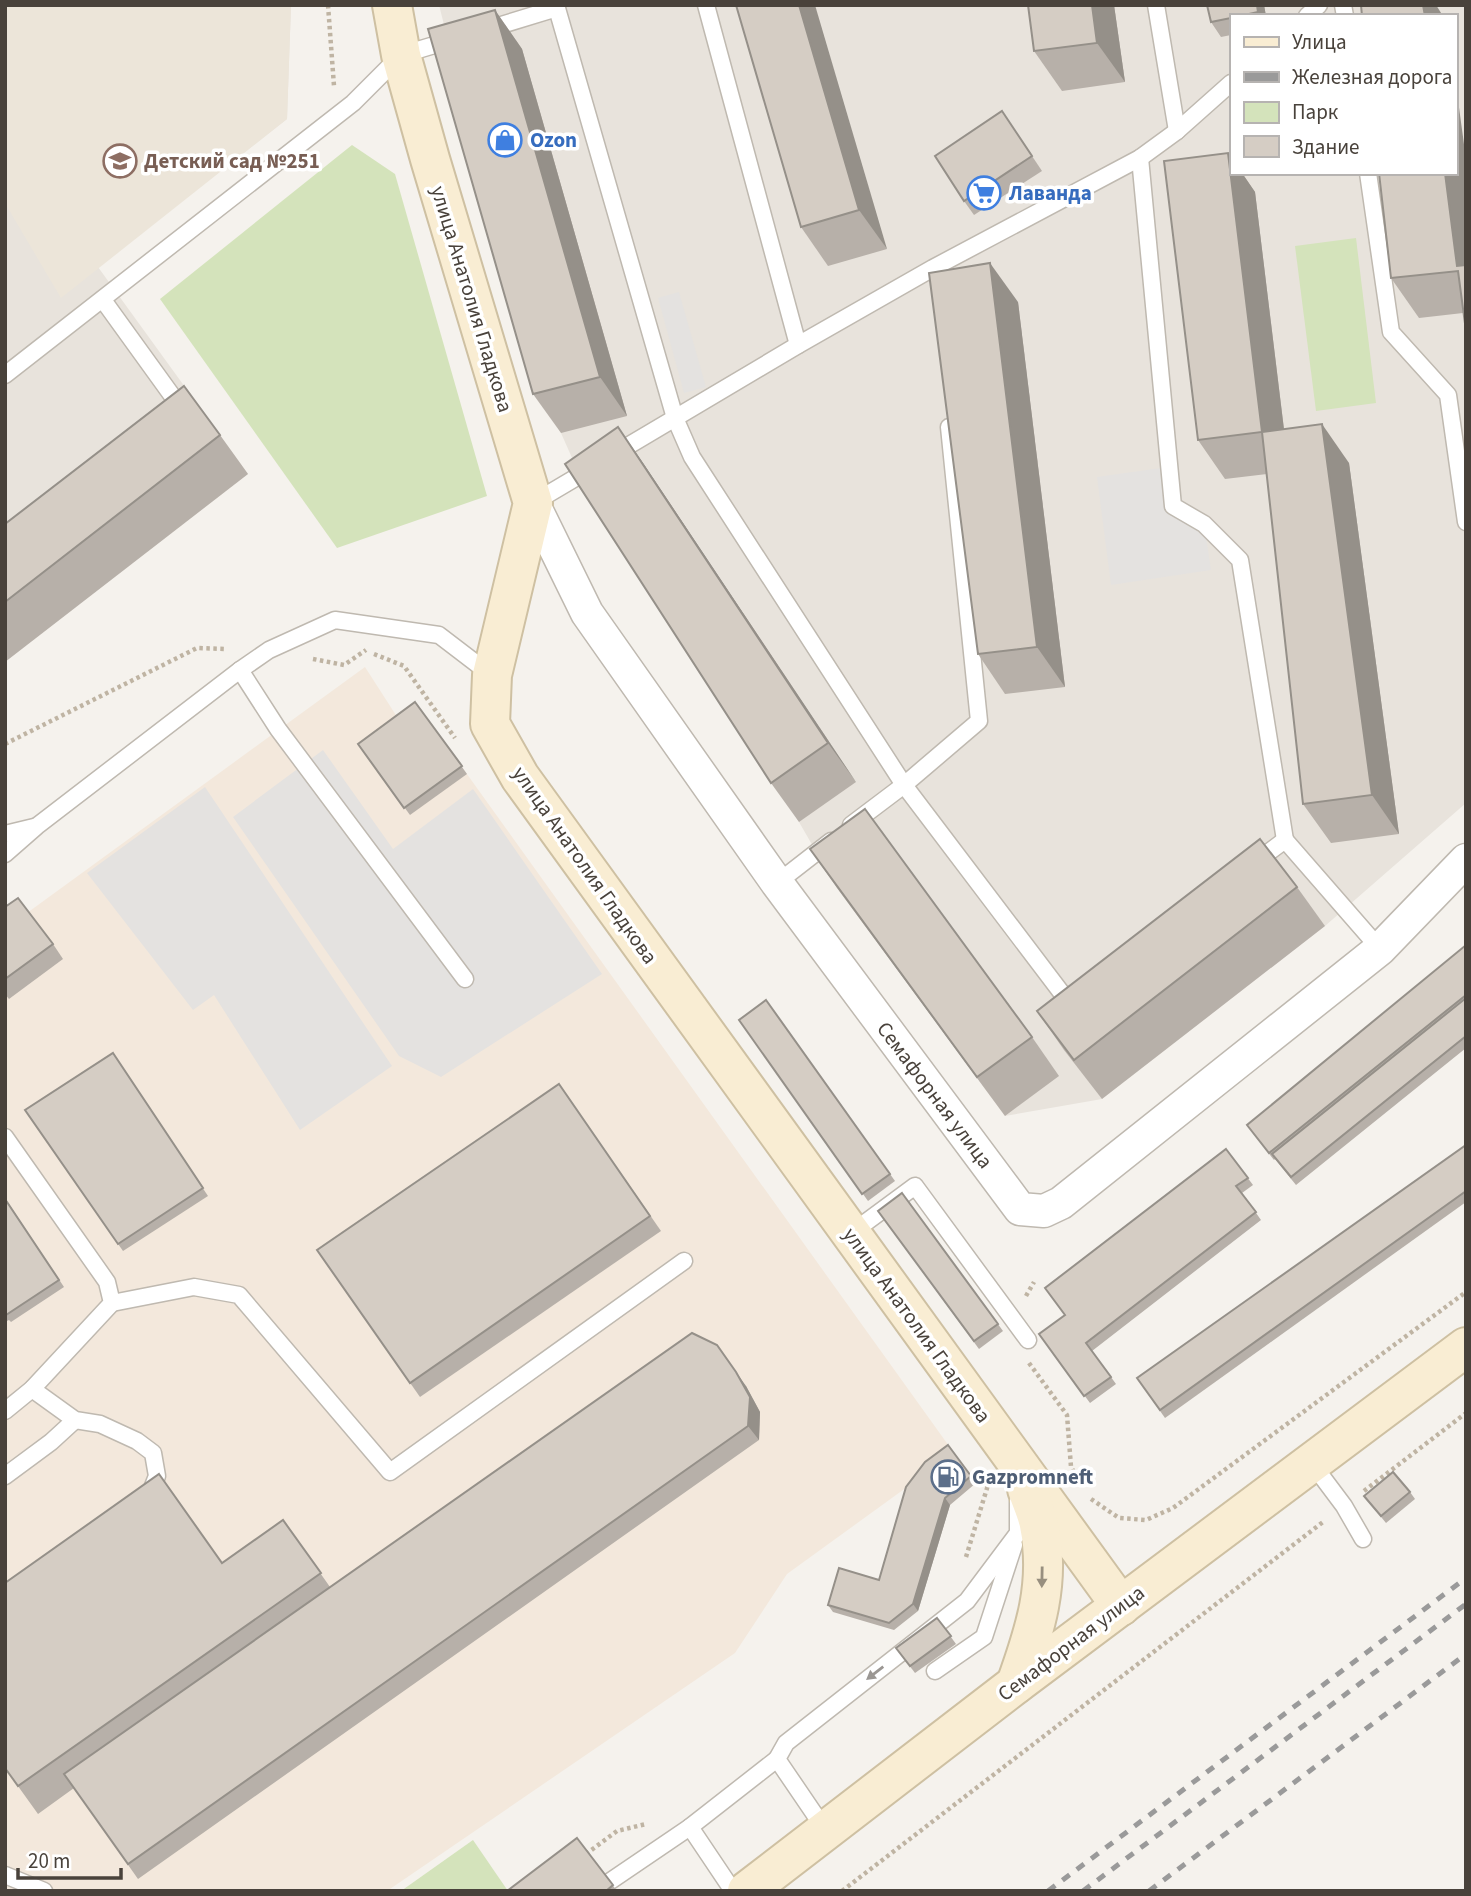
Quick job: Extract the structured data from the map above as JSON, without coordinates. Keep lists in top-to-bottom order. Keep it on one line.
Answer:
{"streets":{"main road":["улица Анатолия Гладкова","Семафорная улица"]},"crossings":[["улица Анатолия Гладкова","Семафорная улица"]],"places":{"shop":["Ozon"],"school or university":["Детский сад №251"],"supermarket":["Лаванда"],"fuel station":["Gazpromneft"]},"legend":["Улица","Железная дорога","Парк","Здание"],"scale_bar":"20 m"}
